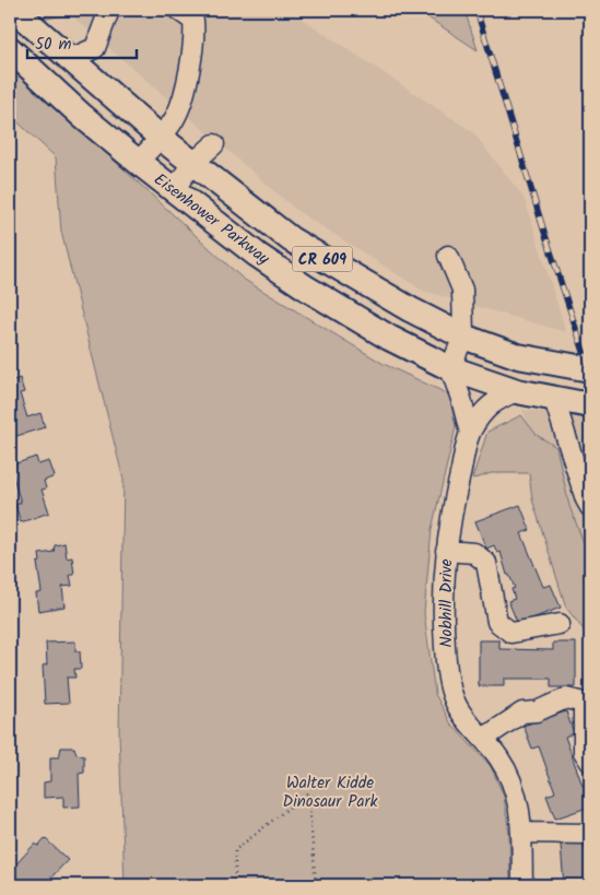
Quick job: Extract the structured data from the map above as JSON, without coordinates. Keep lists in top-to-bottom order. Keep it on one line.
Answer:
{"streets":{"main road":["Eisenhower Parkway","CR 609"],"street":["Nobhill Drive"]},"parks":["Walter Kidde Dinosaur Park"],"scale_bar":"50 m"}
